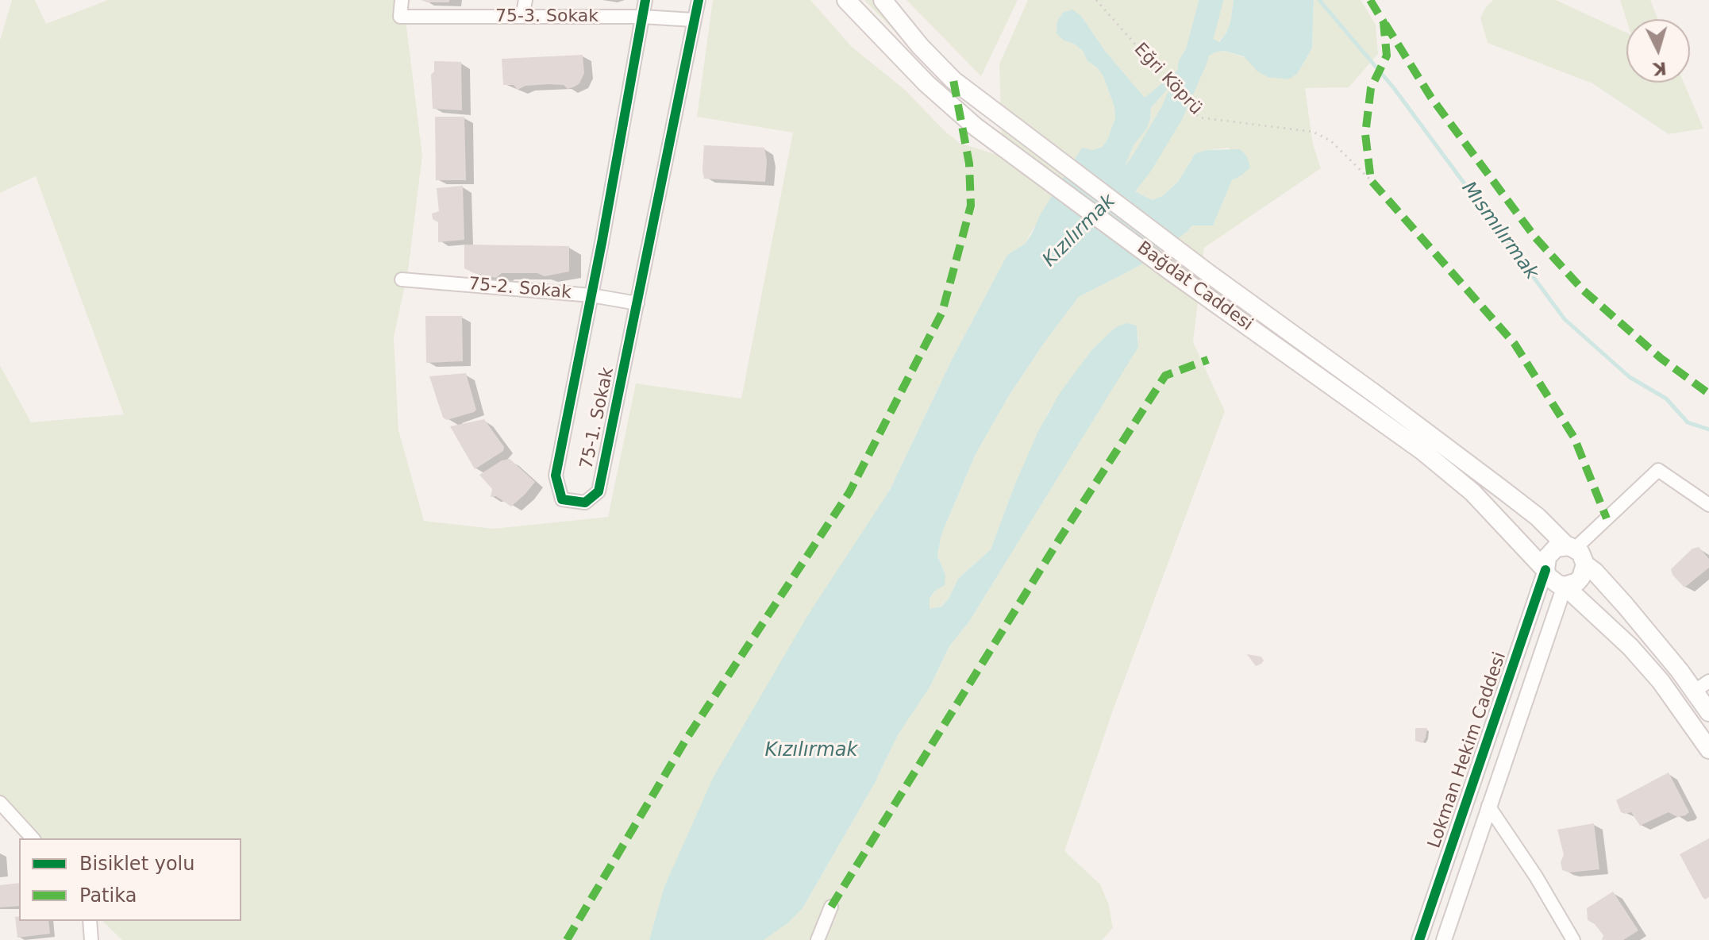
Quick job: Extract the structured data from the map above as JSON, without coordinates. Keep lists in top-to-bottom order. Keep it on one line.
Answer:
{"streets":{"main road":["Bağdat Caddesi"],"street":["75-3. Sokak","75-2. Sokak","75-1. Sokak","Lokman Hekim Caddesi"],"path":["Eğri Köprü"]},"crossings":[["75-3. Sokak","75-1. Sokak"],["Bağdat Caddesi","Lokman Hekim Caddesi"],["75-2. Sokak","75-1. Sokak"]],"water":["Kızılırmak","Mısmılırmak"],"legend":["Bisiklet yolu","Patika"],"north":"bottom"}
